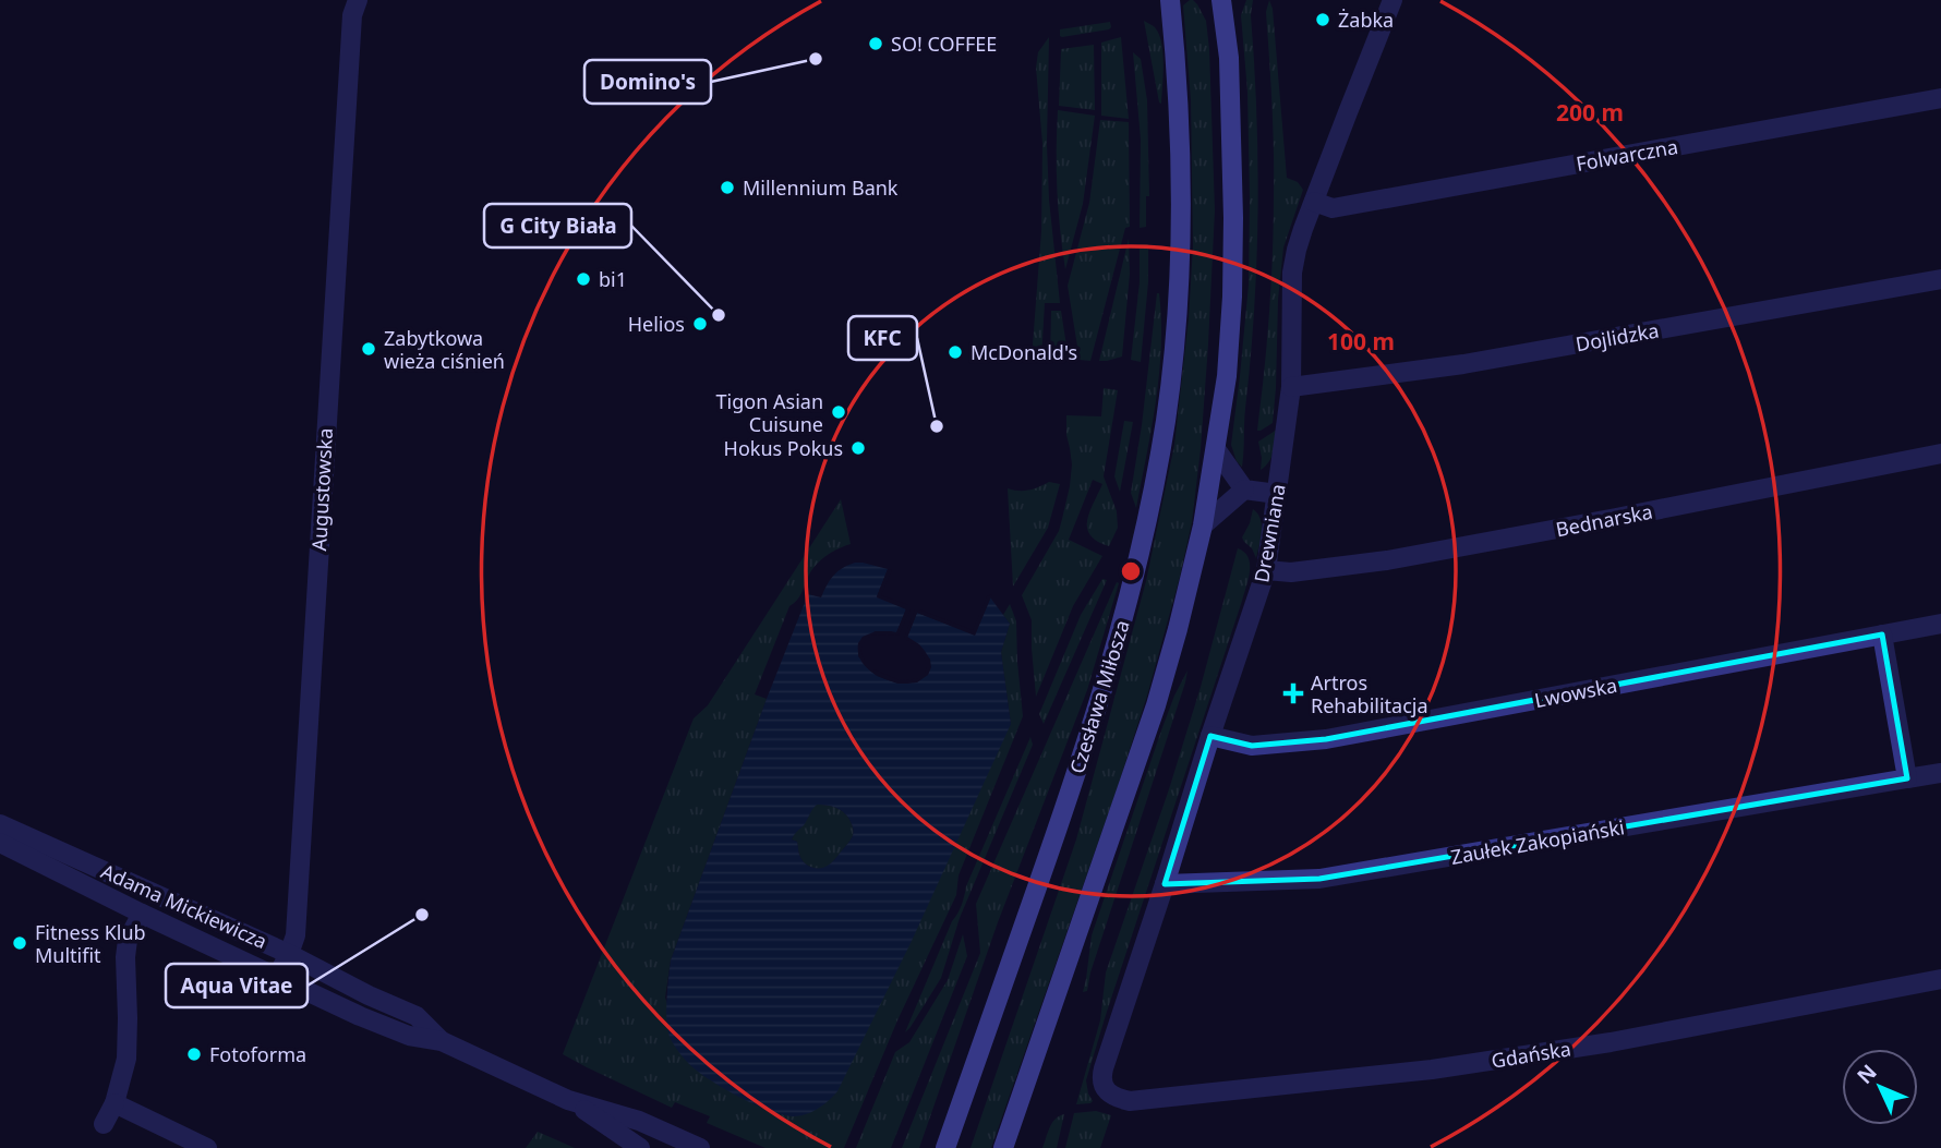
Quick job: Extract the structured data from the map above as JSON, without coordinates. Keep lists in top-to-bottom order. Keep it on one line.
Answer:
{"streets":{"main road":["Czesława Miłosza"],"street":["Folwarczna","Dojlidzka","Augustowska","Bednarska","Drewniana","Lwowska","Zaułek Zakopiański","Adama Mickiewicza","Gdańska"]},"crossings":[["Folwarczna","Drewniana"],["Dojlidzka","Drewniana"],["Augustowska","Adama Mickiewicza"],["Bednarska","Drewniana"],["Drewniana","Lwowska"],["Drewniana","Zaułek Zakopiański"],["Drewniana","Gdańska"]],"places":{"other":["Żabka","SO! COFFEE","Domino's","Millennium Bank","bi1","G City Biała","Helios","Zabytkowa wieża ciśnień","McDonald's","Tigon Asian Cuisune","KFC","Hokus Pokus","Aqua Vitae","Fitness Klub Multifit","Fotoforma"],"health":["Artros Rehabilitacja"]},"north":"top left","rings":["200 m","100 m"]}
